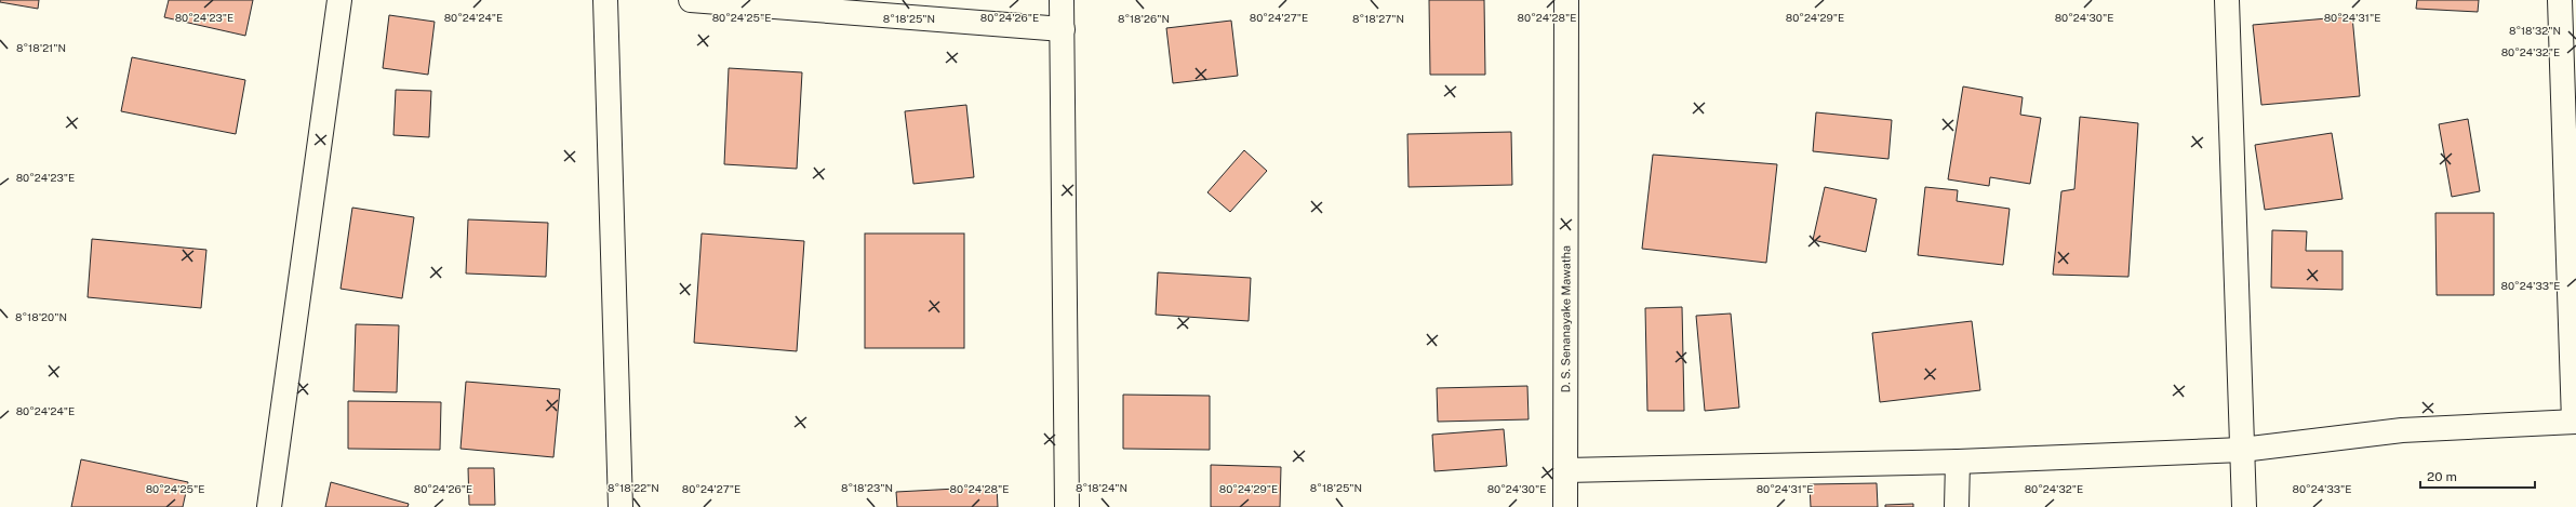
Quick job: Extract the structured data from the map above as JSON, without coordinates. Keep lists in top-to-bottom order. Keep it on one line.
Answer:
{"streets":{"street":["D. S. Senanayake Mawatha"]},"scale_bar":"20 m","coordinates":["80°24'23\"E","80°24'24\"E","80°24'25\"E","80°24'27\"E","80°24'28\"E","80°24'29\"E","80°24'31\"E","80°24'26\"E","80°24'30\"E","8°18'25\"N","8°18'26\"N","8°18'27\"N","8°18'32\"N","8°18'21\"N","80°24'32\"E","80°24'33\"E","8°18'20\"N","8°18'22\"N","8°18'23\"N","8°18'24\"N"]}
